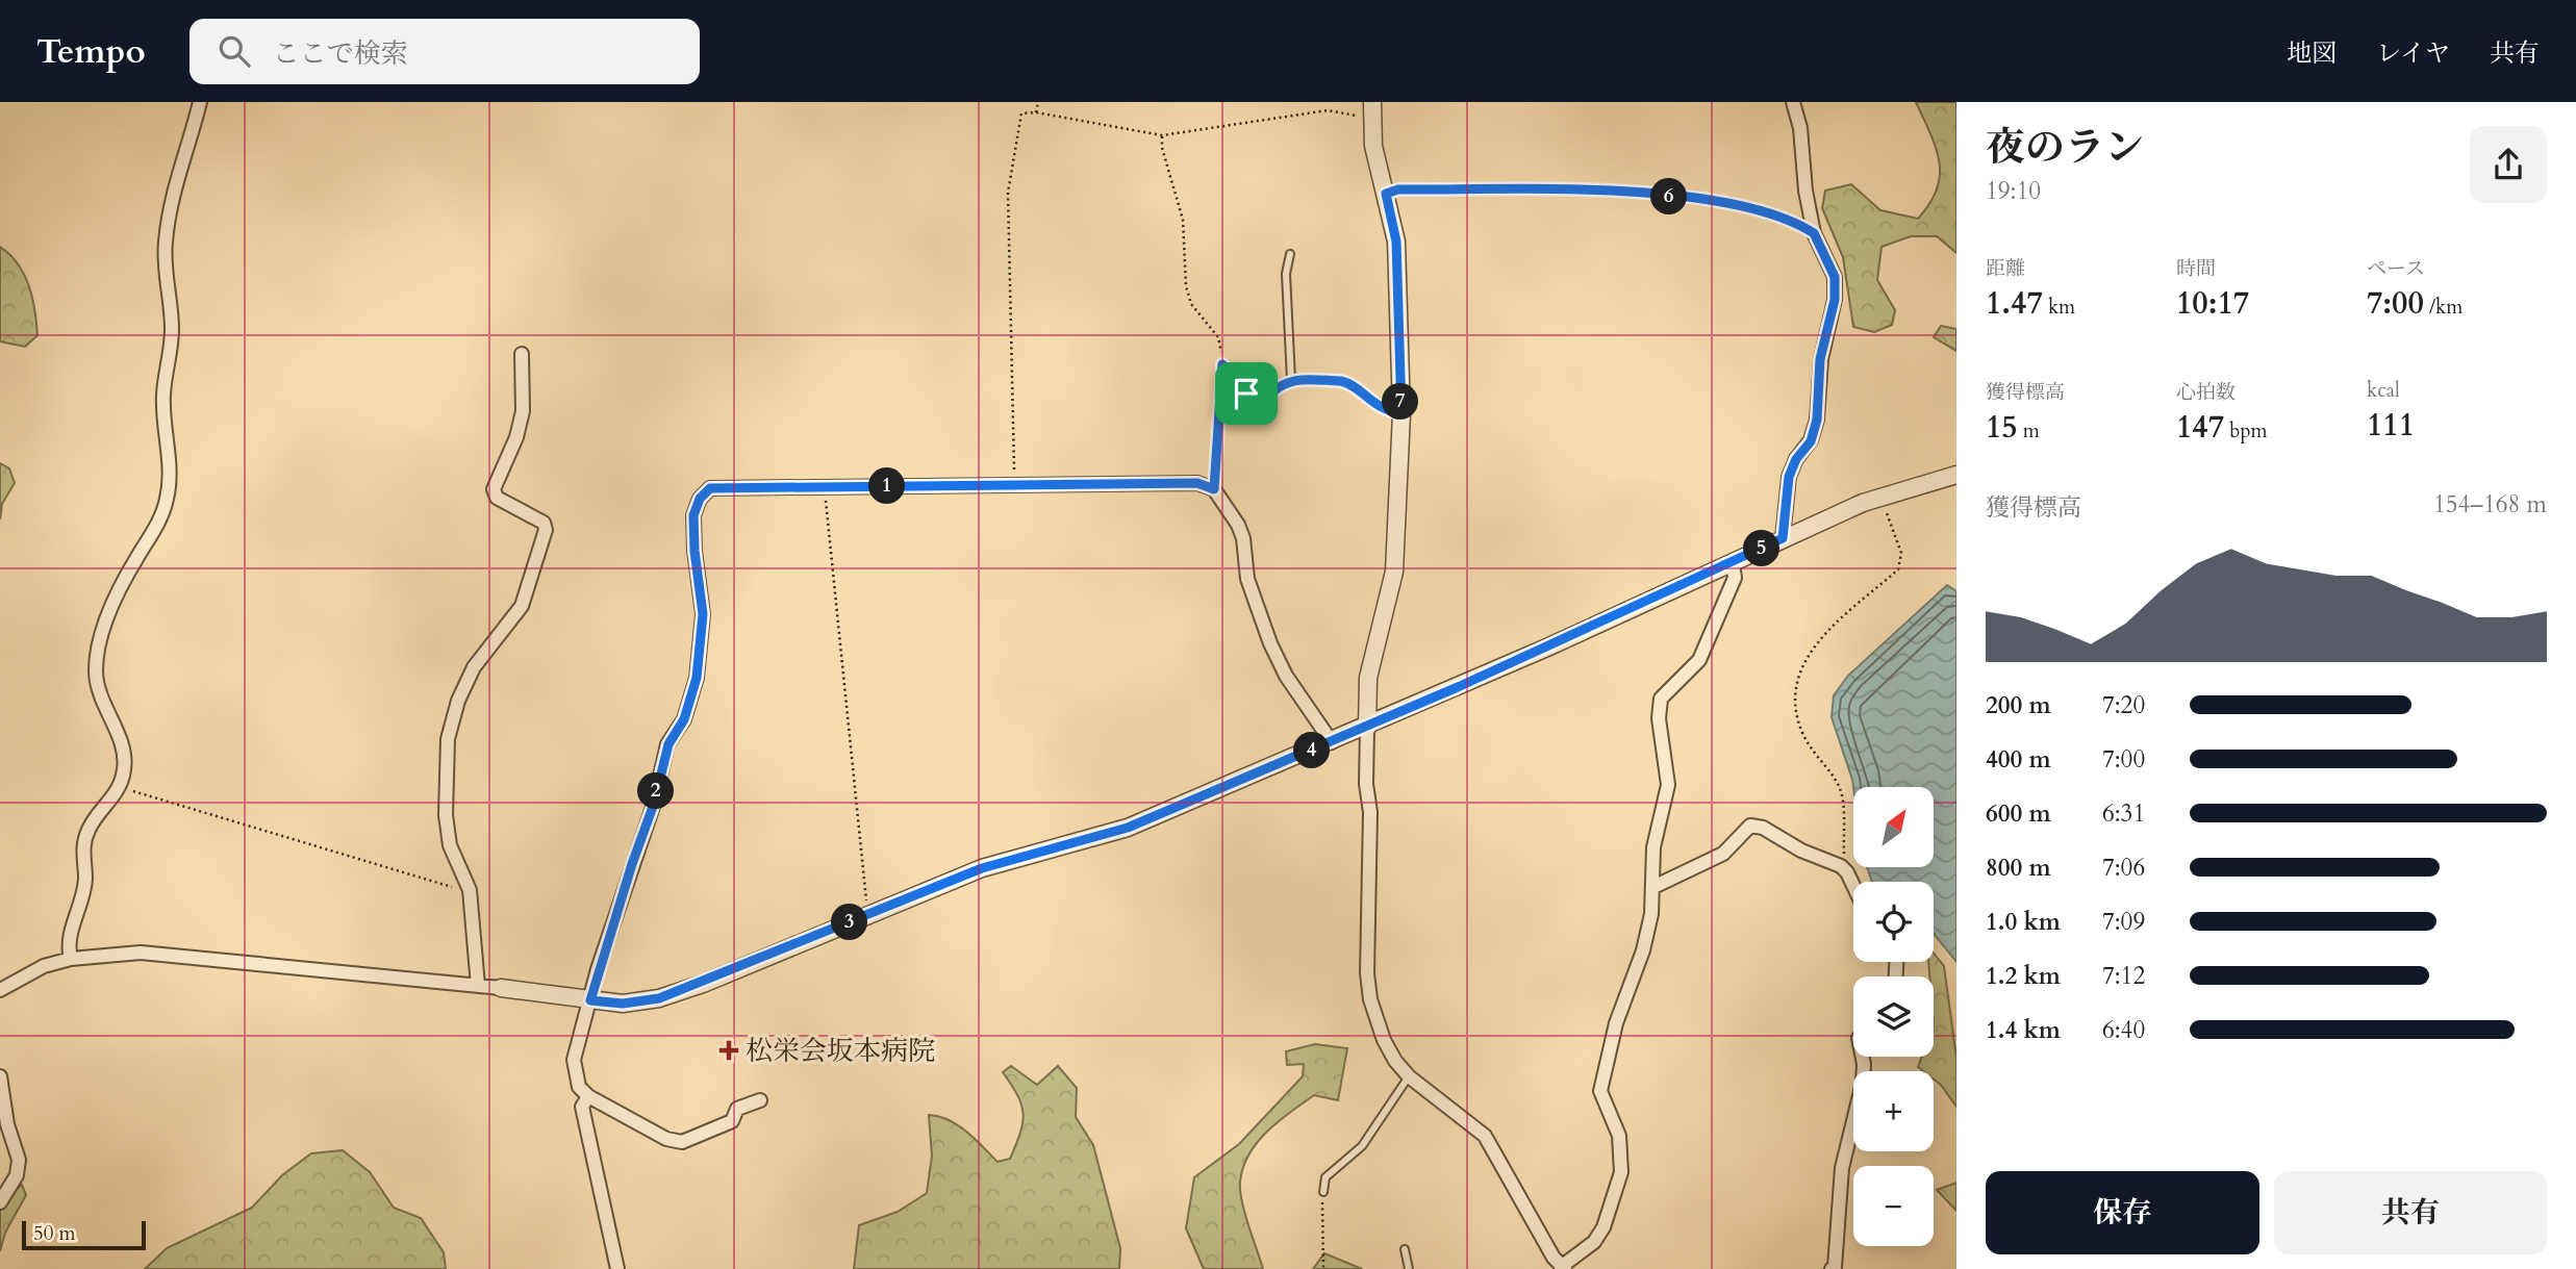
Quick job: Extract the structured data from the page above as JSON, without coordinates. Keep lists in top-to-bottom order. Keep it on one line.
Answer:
{"places":{"health":["松栄会坂本病院"]},"scale_bar":"50 m","north":"top right","page":{"header":"Tempo","search":"ここで検索","nav":["地図","レイヤ","共有"],"heading":["夜のラン","19:10"],"pins":["6","7","1","5","4","2","3"],"stats":[["距離","1.47 km"],["時間","10:17"],["ペース","7:00 /km"],["獲得標高","15 m"],["心拍数","147 bpm"],["kcal","111"]],"chart":["獲得標高","154–168 m"],"list":[{"name":"200 m","note":"7:20"},{"name":"400 m","note":"7:00"},{"name":"600 m","note":"6:31"},{"name":"800 m","note":"7:06"},{"name":"1.0 km","note":"7:09"},{"name":"1.2 km","note":"7:12"},{"name":"1.4 km","note":"6:40"}],"map_buttons":["+","−"],"buttons":["保存","共有"],"scale":"50 m"}}
